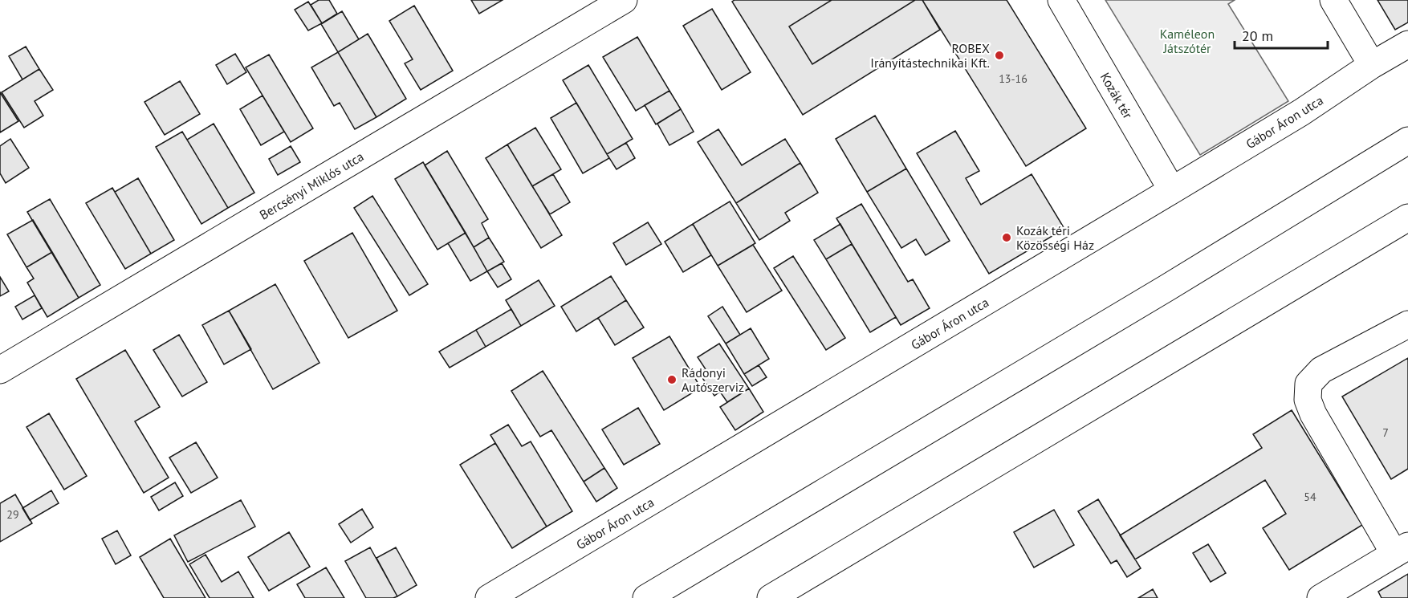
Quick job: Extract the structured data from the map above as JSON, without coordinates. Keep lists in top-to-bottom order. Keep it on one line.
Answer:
{"streets":{"street":["Kozák tér","Gábor Áron utca","Bercsényi Miklós utca"]},"crossings":[["Kozák tér","Gábor Áron utca"]],"parks":["Kaméleon Játszótér"],"places":["ROBEX Irányítástechnikai Kft.","Kozák téri Közösségi Ház","Rádonyi Autószerviz"],"house_numbers":["13-16","7","54","29"],"scale_bar":"20 m"}
